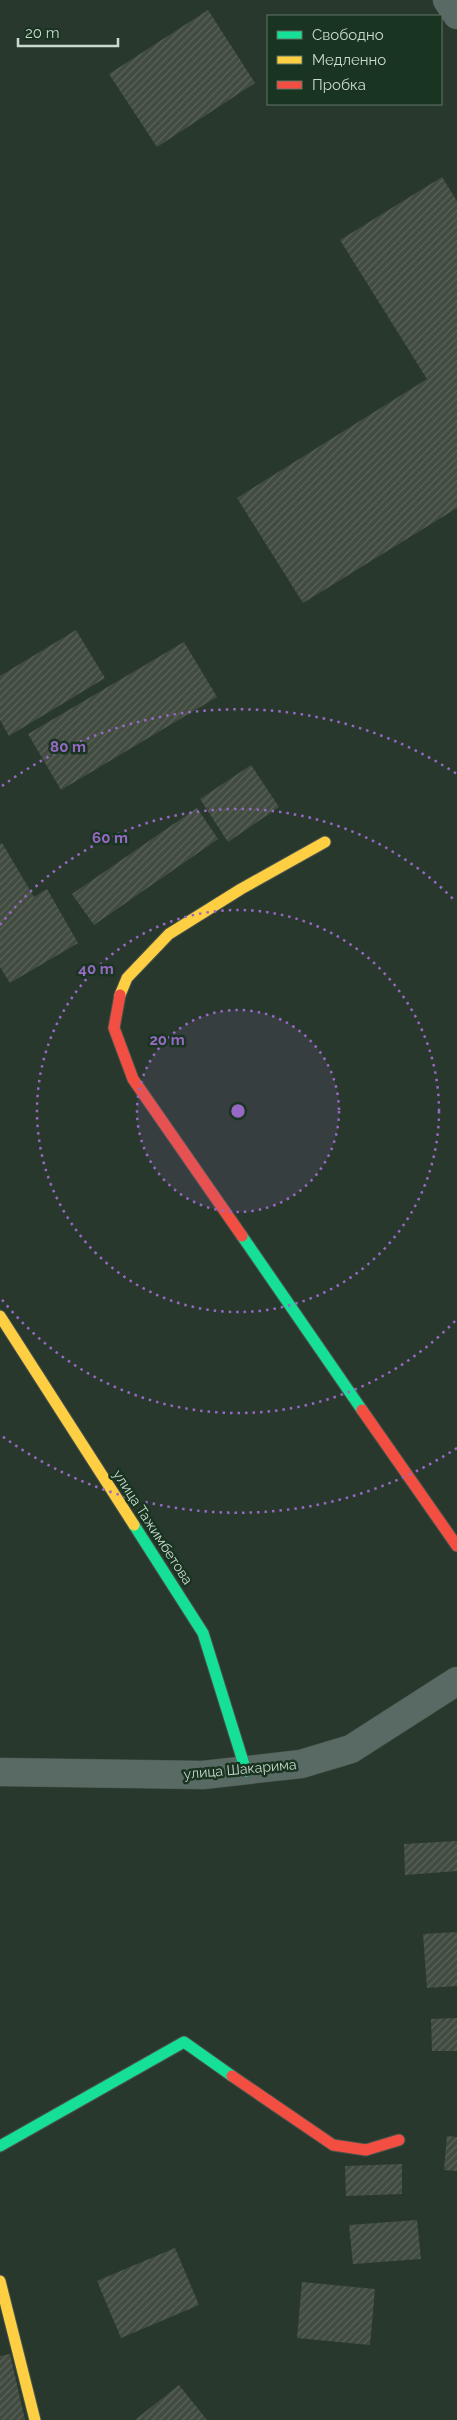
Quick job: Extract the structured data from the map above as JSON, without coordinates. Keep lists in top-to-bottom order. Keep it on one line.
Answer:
{"streets":{"street":["улица Тажимбетова","улица Шакарима"]},"crossings":[["улица Тажимбетова","улица Шакарима"]],"legend":["Свободно","Медленно","Пробка"],"scale_bar":"20 m","rings":["80 m","60 m","40 m","20 m"]}
